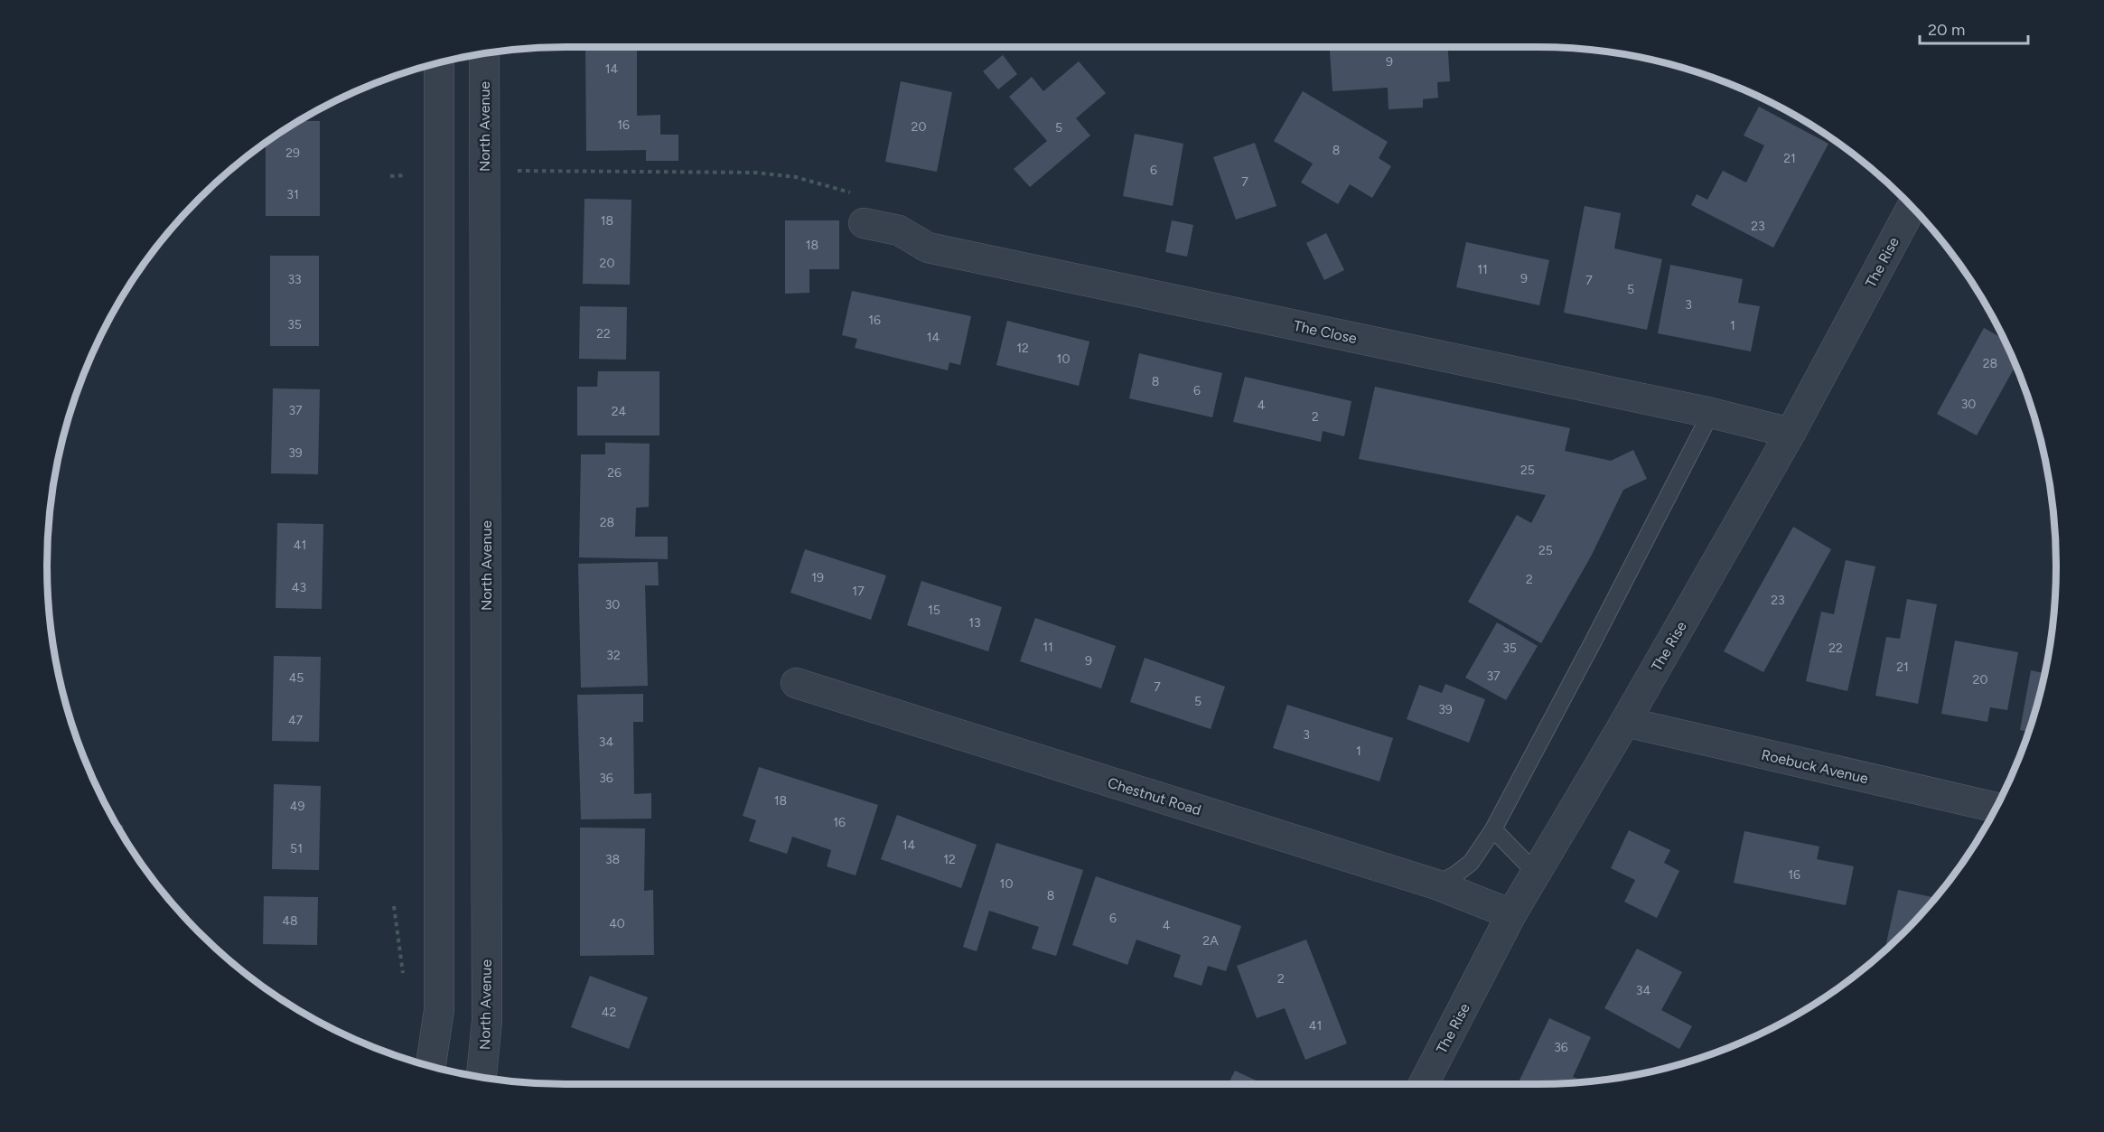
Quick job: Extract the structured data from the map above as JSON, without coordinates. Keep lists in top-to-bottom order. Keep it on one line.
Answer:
{"streets":{"street":["North Avenue","The Rise","The Close","Roebuck Avenue","Chestnut Road"]},"crossings":[["The Rise","The Close"],["The Rise","Roebuck Avenue"],["The Rise","Chestnut Road"]],"house_numbers":["9","14","16","20","5","8","29","21","6","7","31","18","23","18","20","11","9","33","7","5","3","16","35","1","22","14","12","10","28","8","6","30","4","37","24","2","39","25","26","28","41","25","19","2","43","17","23","30","15","13","11","35","22","32","9","21","37","45","20","7","5","39","47","3","34","1","36","18","49","16","14","51","38","12","16","10","8","6","48","40","4","2A","2","34","42","41","36"],"scale_bar":"20 m"}
